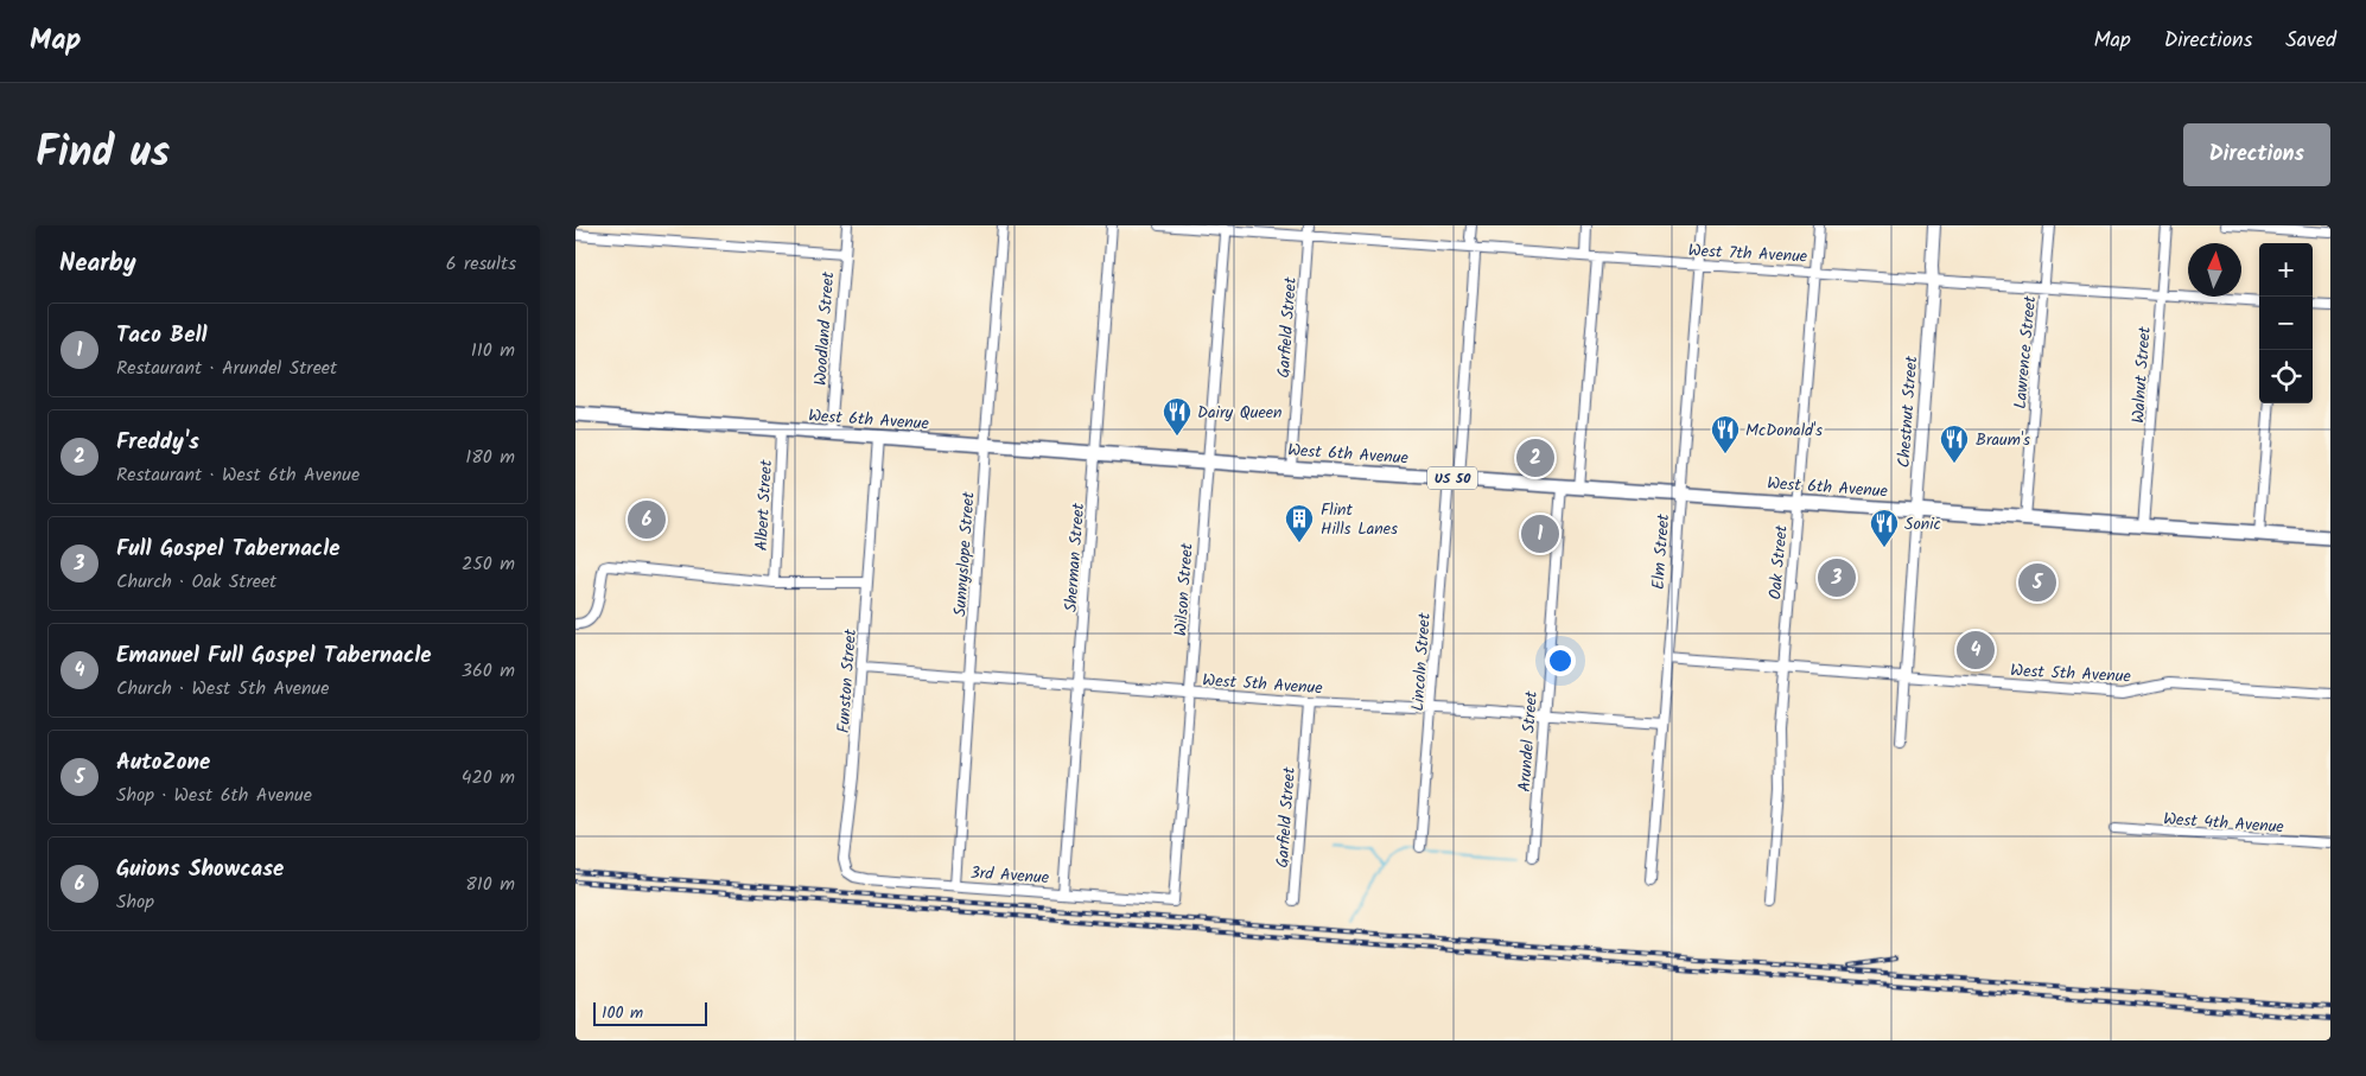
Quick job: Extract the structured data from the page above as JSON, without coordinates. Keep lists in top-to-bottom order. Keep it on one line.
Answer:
{"streets":{"main road":["West 6th Avenue","US 50"],"street":["West 7th Avenue","Garfield Street","Woodland Street","Lawrence Street","Walnut Street","Chestnut Street","Albert Street","Elm Street","Sunnyslope Street","Sherman Street","Oak Street","Wilson Street","Lincoln Street","West 5th Avenue","Funston Street","Arundel Street","West 4th Avenue","3rd Avenue"]},"crossings":[["West 7th Avenue","Garfield Street"],["West 7th Avenue","Lawrence Street"],["West 7th Avenue","Walnut Street"],["West 7th Avenue","Chestnut Street"],["West 7th Avenue","Elm Street"],["West 7th Avenue","Oak Street"],["West 7th Avenue","Wilson Street"],["West 7th Avenue","Lincoln Street"],["Garfield Street","West 6th Avenue"],["Garfield Street","West 5th Avenue"],["Woodland Street","West 6th Avenue"],["Lawrence Street","West 6th Avenue"],["Walnut Street","West 6th Avenue"],["Chestnut Street","West 6th Avenue"],["Chestnut Street","West 5th Avenue"],["West 6th Avenue","Albert Street"],["West 6th Avenue","Elm Street"],["West 6th Avenue","Sunnyslope Street"],["West 6th Avenue","Sherman Street"],["West 6th Avenue","Oak Street"],["West 6th Avenue","Wilson Street"],["West 6th Avenue","Lincoln Street"],["West 6th Avenue","Funston Street"],["West 6th Avenue","Arundel Street"],["Elm Street","West 5th Avenue"],["Sunnyslope Street","West 5th Avenue"],["Sunnyslope Street","3rd Avenue"],["Sherman Street","West 5th Avenue"],["Sherman Street","3rd Avenue"],["Oak Street","West 5th Avenue"],["Wilson Street","West 5th Avenue"],["Wilson Street","3rd Avenue"],["Lincoln Street","West 5th Avenue"],["West 5th Avenue","Funston Street"],["West 5th Avenue","Arundel Street"],["Funston Street","3rd Avenue"]],"places":{"restaurant":["Dairy Queen","McDonald's","Braum's","Sonic"],"building":["Flint Hills Lanes"]},"scale_bar":"100 m","north":"top","page":{"header":"Map","nav":["Map","Directions","Saved"],"title":"Find us","buttons":"Directions","heading":["Nearby","6 results"],"map_buttons":["+","−"],"list":[{"mark":"1","name":"Taco Bell","note":"Restaurant · Arundel Street","value":"110 m"},{"mark":"2","name":"Freddy's","note":"Restaurant · West 6th Avenue","value":"180 m"},{"mark":"3","name":"Full Gospel Tabernacle","note":"Church · Oak Street","value":"250 m"},{"mark":"4","name":"Emanuel Full Gospel Tabernacle","note":"Church · West 5th Avenue","value":"360 m"},{"mark":"5","name":"AutoZone","note":"Shop · West 6th Avenue","value":"420 m"},{"mark":"6","name":"Guions Showcase","note":"Shop","value":"810 m"}],"pins":["2","6","1","3","5","4"],"scale":"100 m"}}
